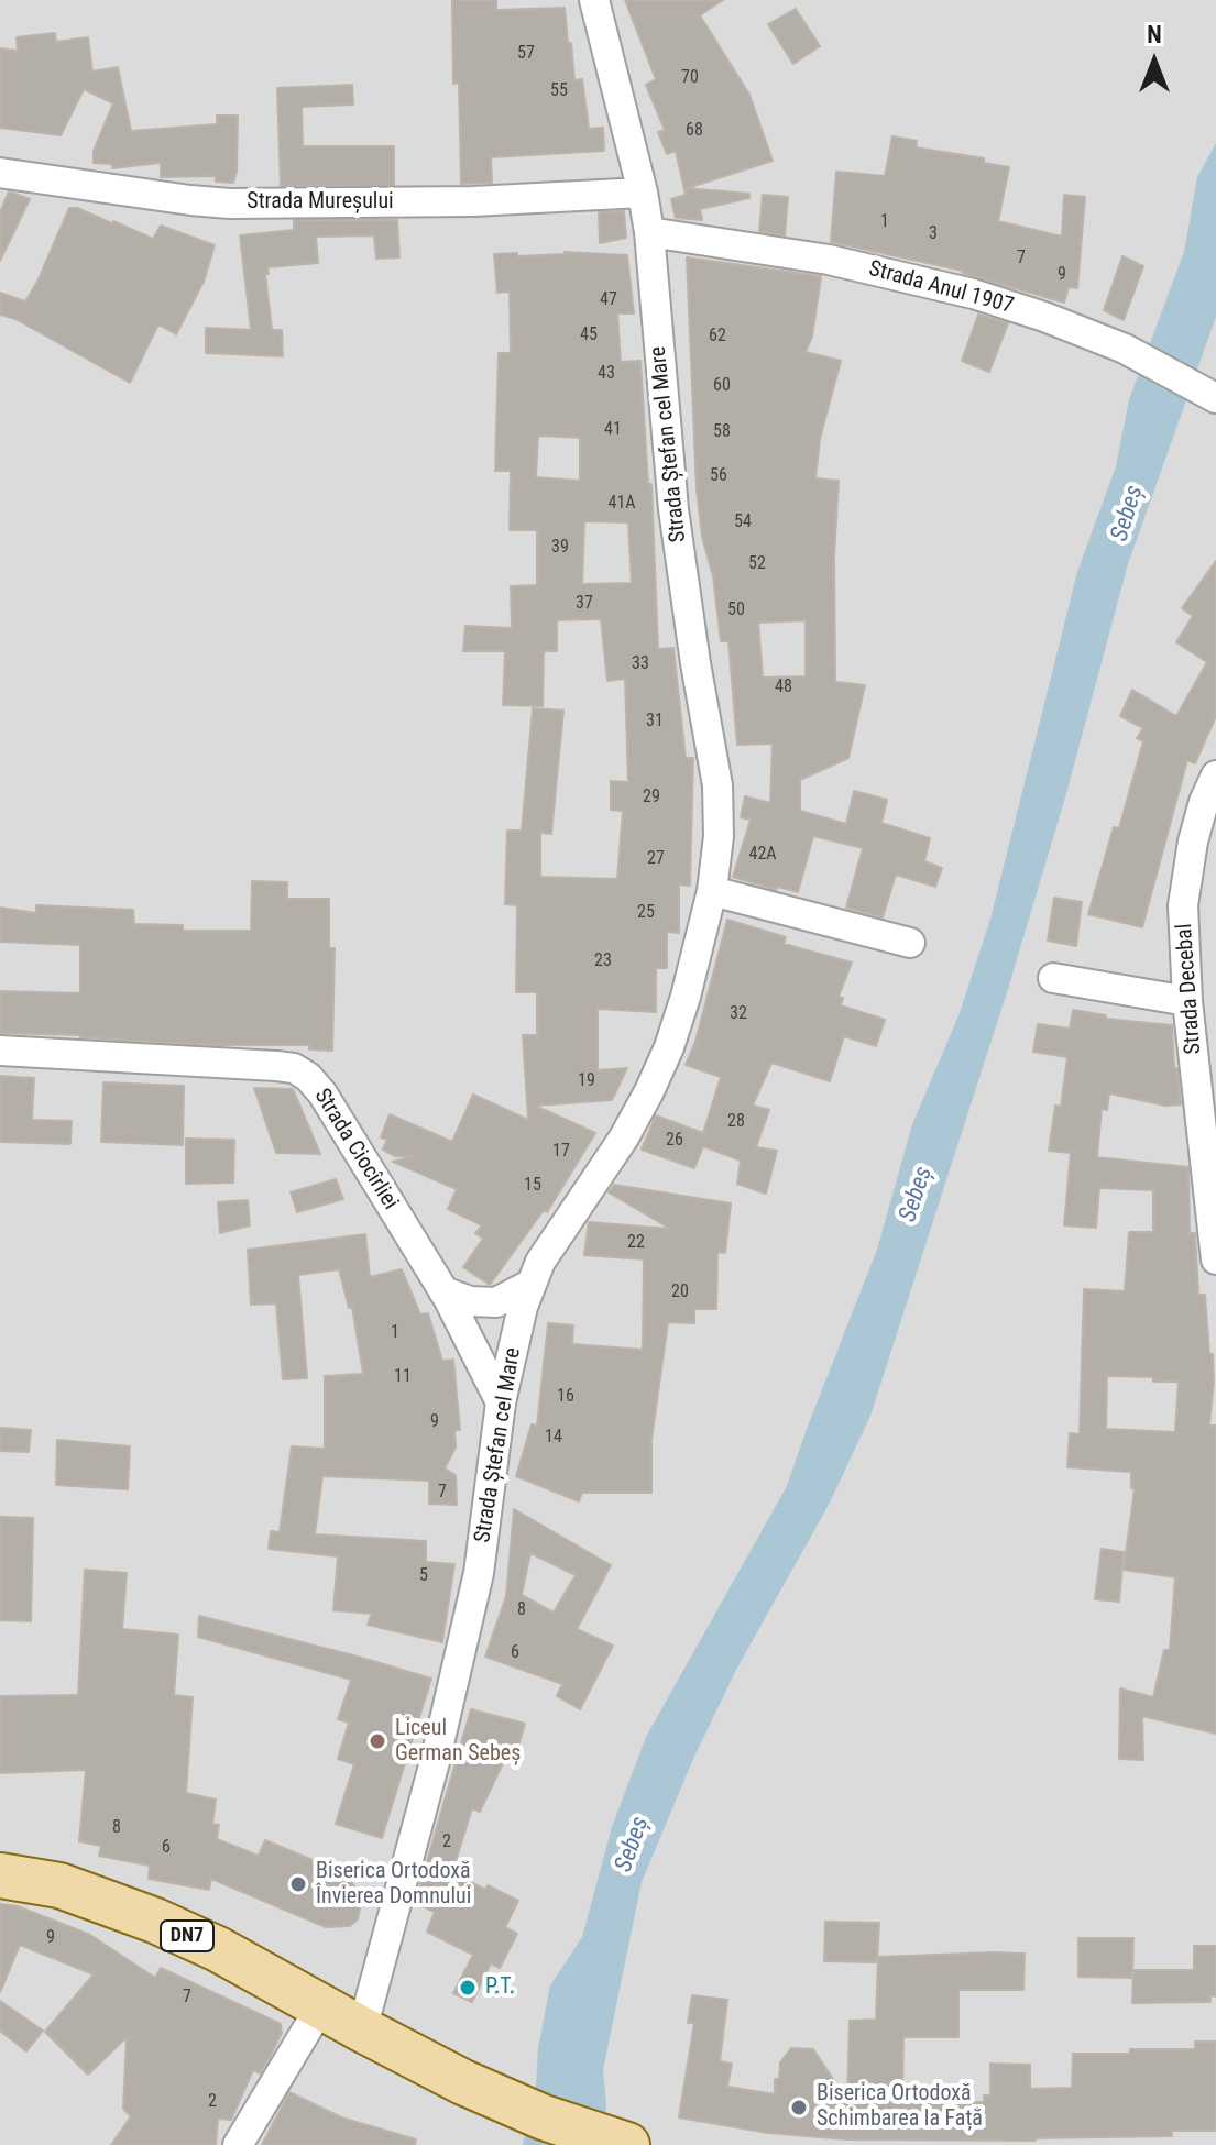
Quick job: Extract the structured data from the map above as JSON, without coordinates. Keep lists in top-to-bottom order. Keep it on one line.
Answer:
{"streets":{"main road":["DN7"],"street":["Strada Mureșului","Strada Anul 1907","Strada Ștefan cel Mare","Strada Decebal","Strada Ciocîrliei"]},"crossings":[["Strada Mureșului","Strada Ștefan cel Mare"],["Strada Anul 1907","Strada Ștefan cel Mare"],["Strada Ștefan cel Mare","Strada Ciocîrliei"],["Strada Ștefan cel Mare","DN7"]],"water":["Sebeș"],"places":["Liceul German Sebeș","Biserica Ortodoxă Învierea Domnului","P.T.","Biserica Ortodoxă Schimbarea la Față"],"house_numbers":["57","70","55","68","1","3","7","9","47","45","62","43","60","41","58","56","41A","54","39","52","37","50","33","48","31","29","42A","27","25","23","32","19","28","26","17","15","22","20","1","11","16","9","14","7","5","8","6","8","2","6","9","7","2"],"north":"top"}
